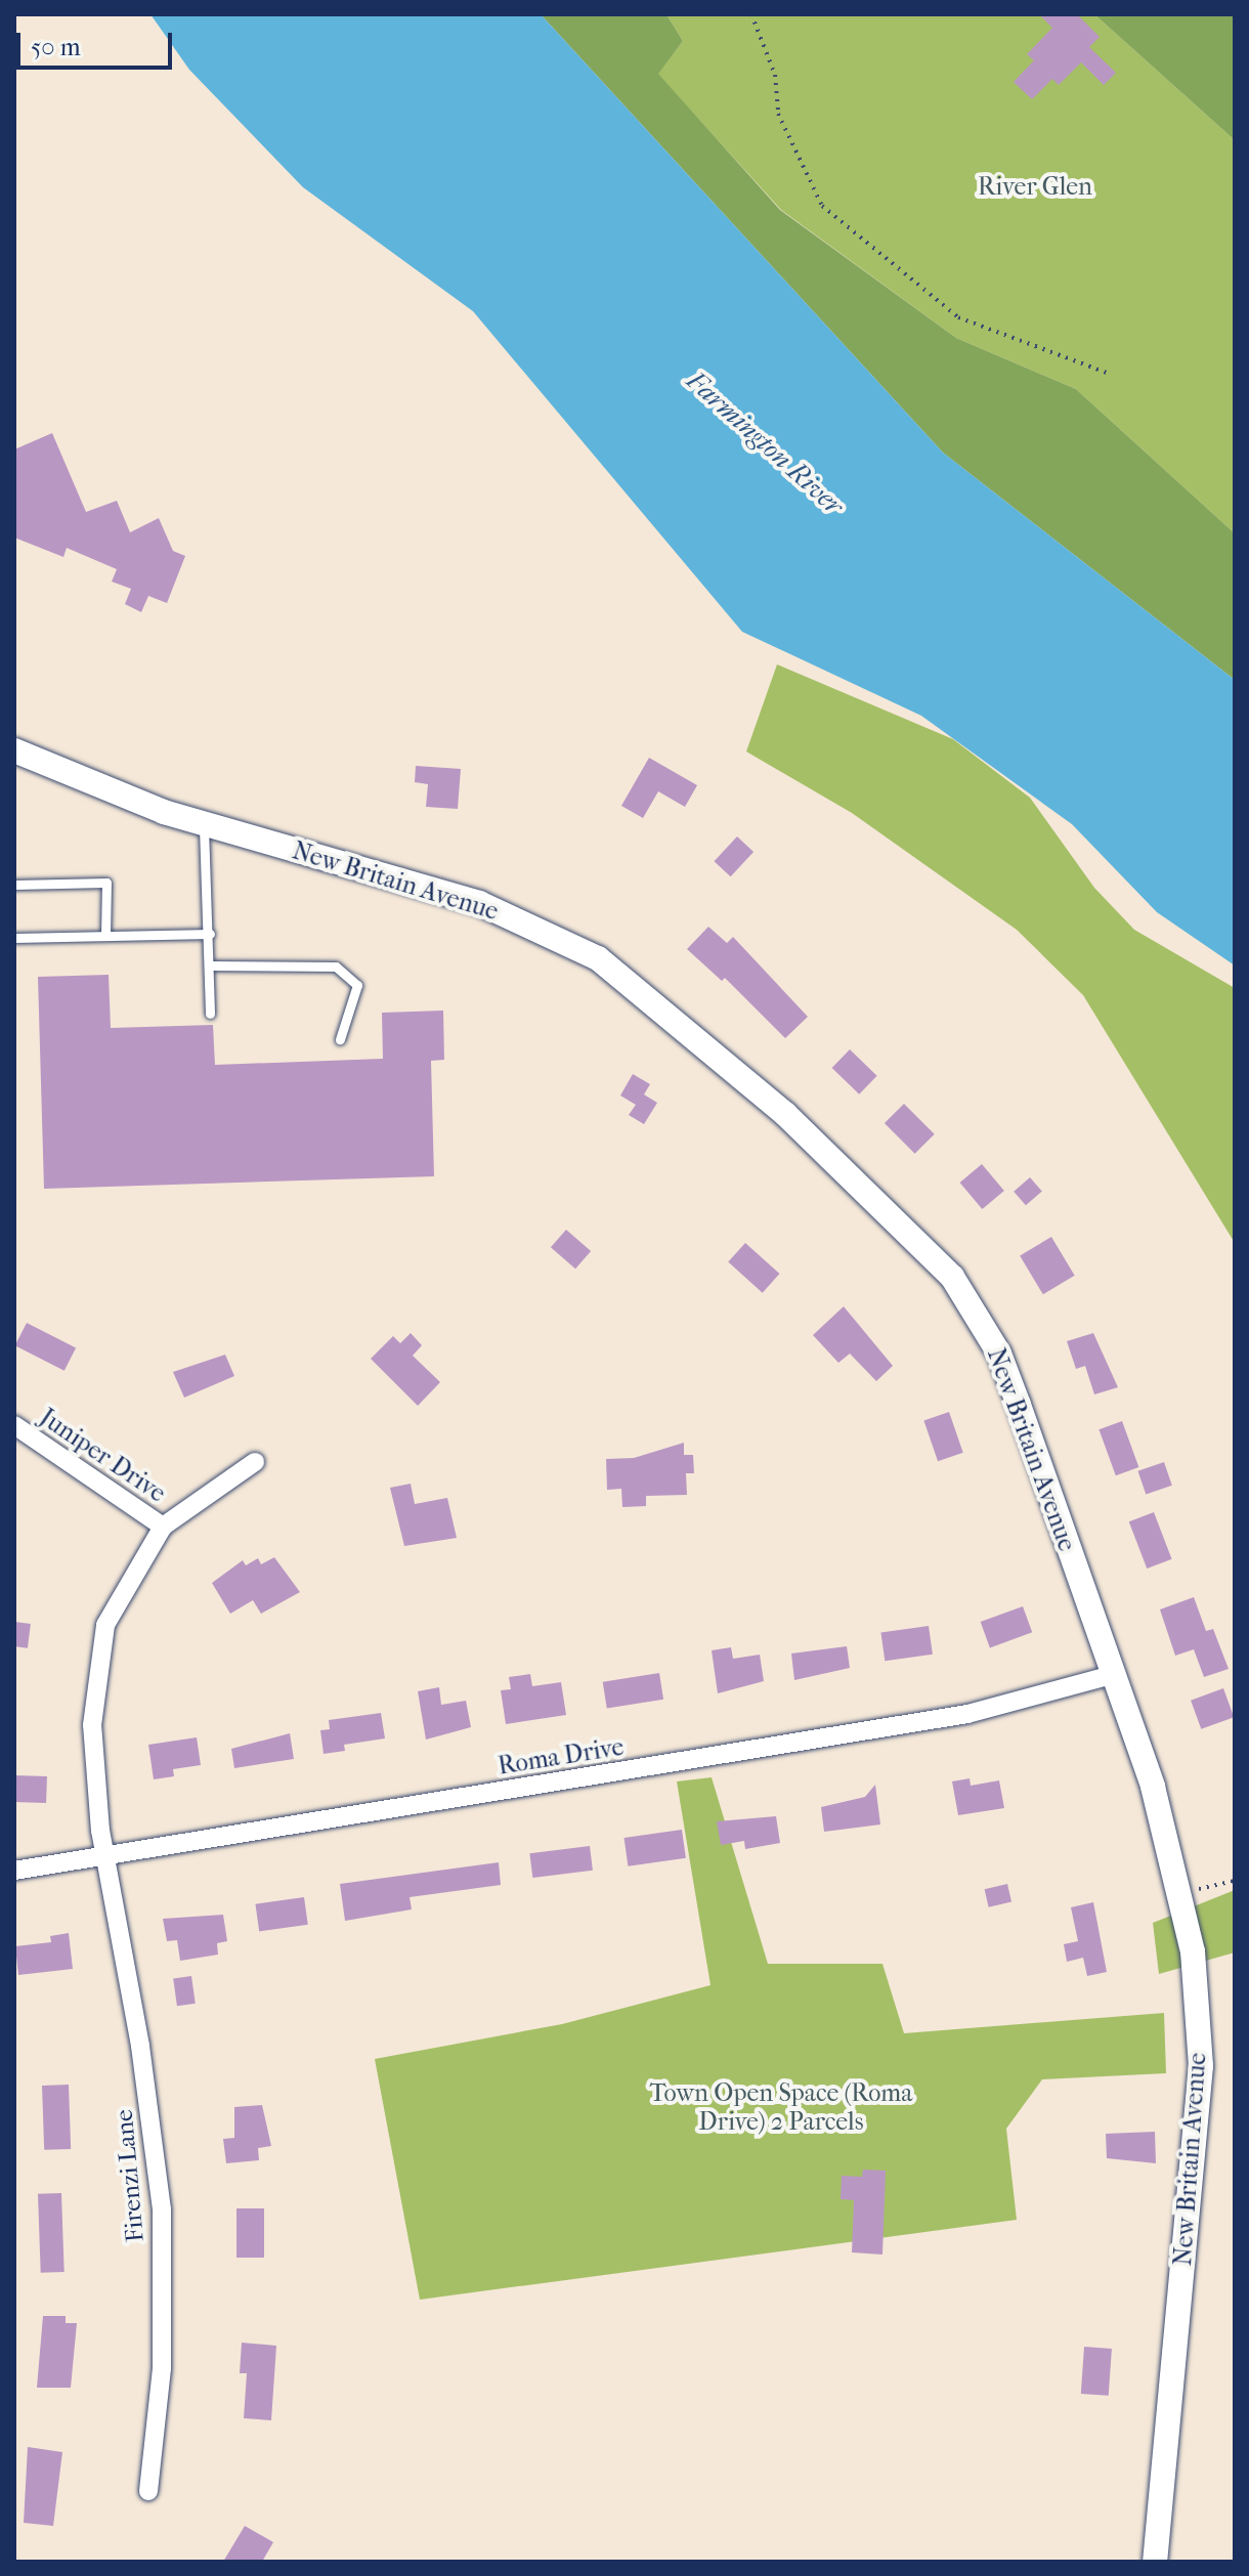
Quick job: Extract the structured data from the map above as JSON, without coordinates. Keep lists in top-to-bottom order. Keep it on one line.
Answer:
{"streets":{"street":["New Britain Avenue","Juniper Drive","Roma Drive","Firenzi Lane"]},"crossings":[["New Britain Avenue","Roma Drive"],["Juniper Drive","Firenzi Lane"],["Roma Drive","Firenzi Lane"]],"water":["Farmington River"],"parks":["River Glen","Town Open Space (Roma Drive) 2 Parcels"],"scale_bar":"50 m"}
